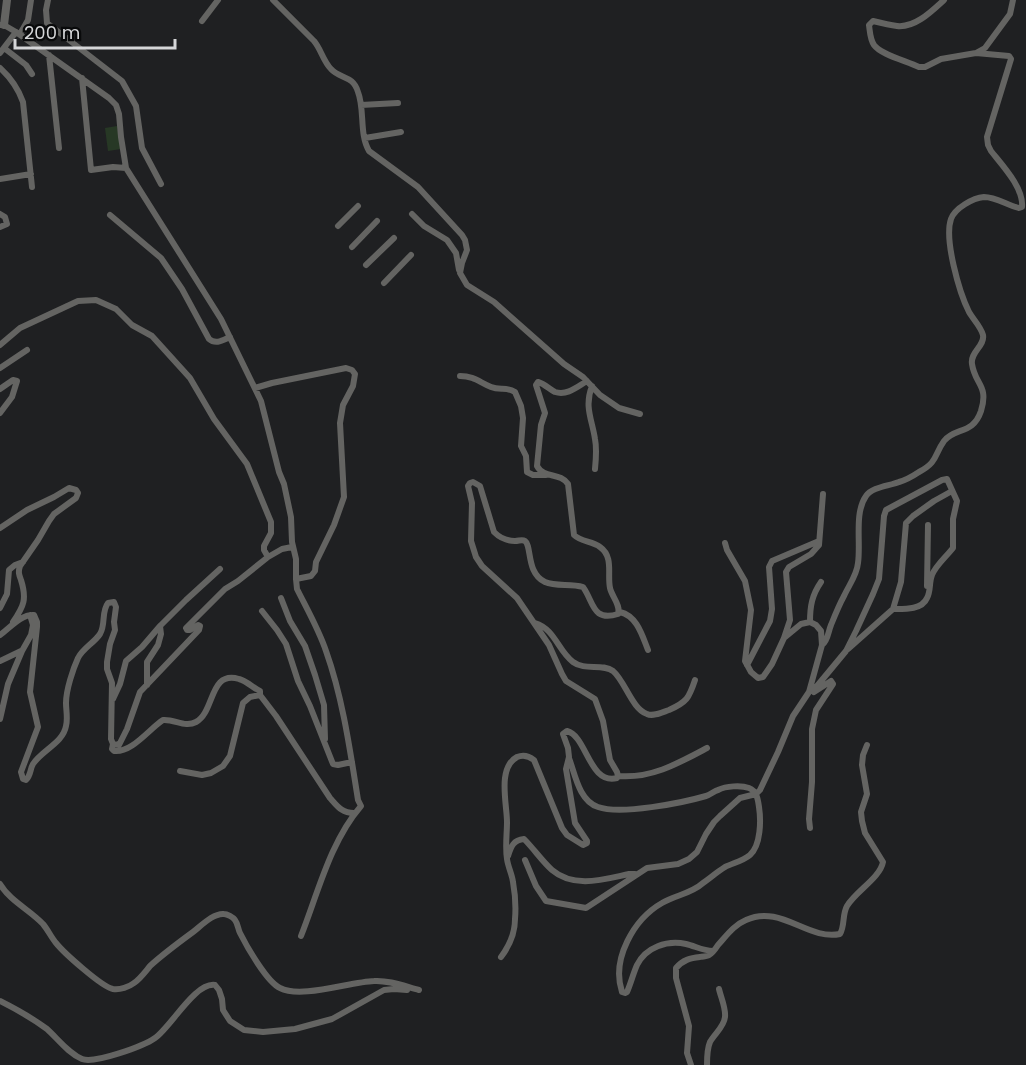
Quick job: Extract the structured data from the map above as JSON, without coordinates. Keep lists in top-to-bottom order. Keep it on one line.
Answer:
{"scale_bar":"200 m"}
